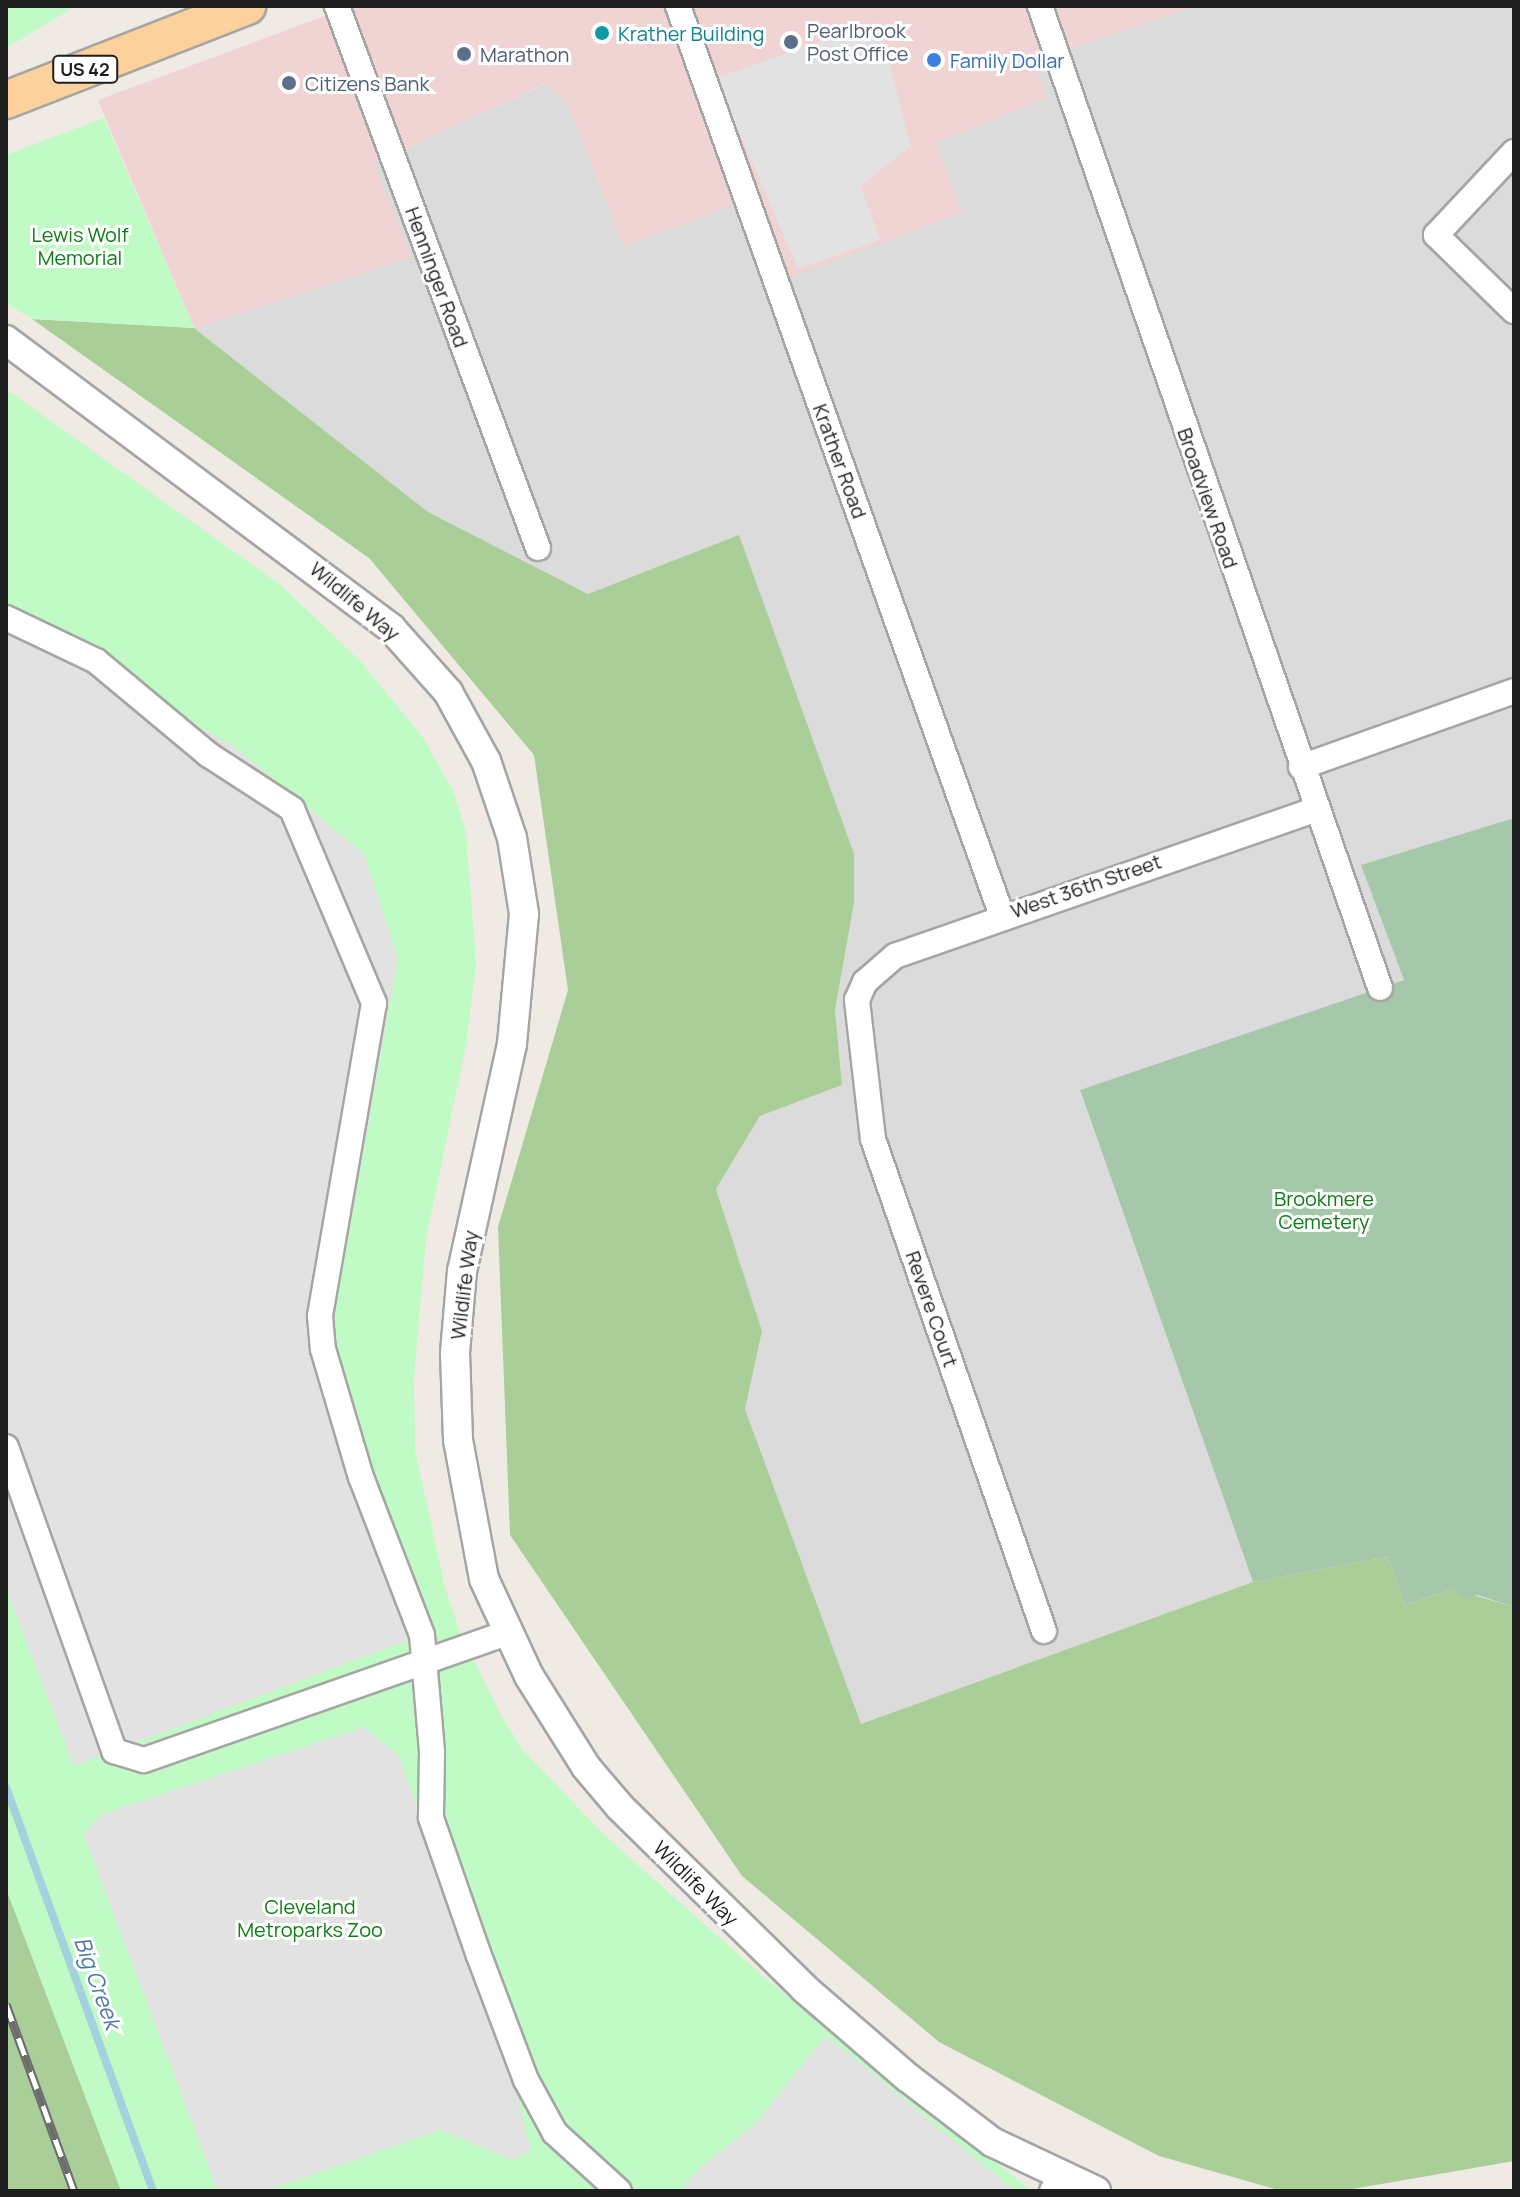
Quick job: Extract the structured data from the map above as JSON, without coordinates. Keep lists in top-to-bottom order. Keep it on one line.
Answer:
{"streets":{"main road":["US 42"],"street":["Henninger Road","Krather Road","Broadview Road","Wildlife Way","West 36th Street","Revere Court"]},"crossings":[["Krather Road","West 36th Street"],["Broadview Road","West 36th Street"],["West 36th Street","Revere Court"]],"water":["Big Creek"],"parks":["Lewis Wolf Memorial","Brookmere Cemetery","Cleveland Metroparks Zoo"],"places":["Krather Building","Pearlbrook Post Office","Marathon","Family Dollar","Citizens Bank"]}
